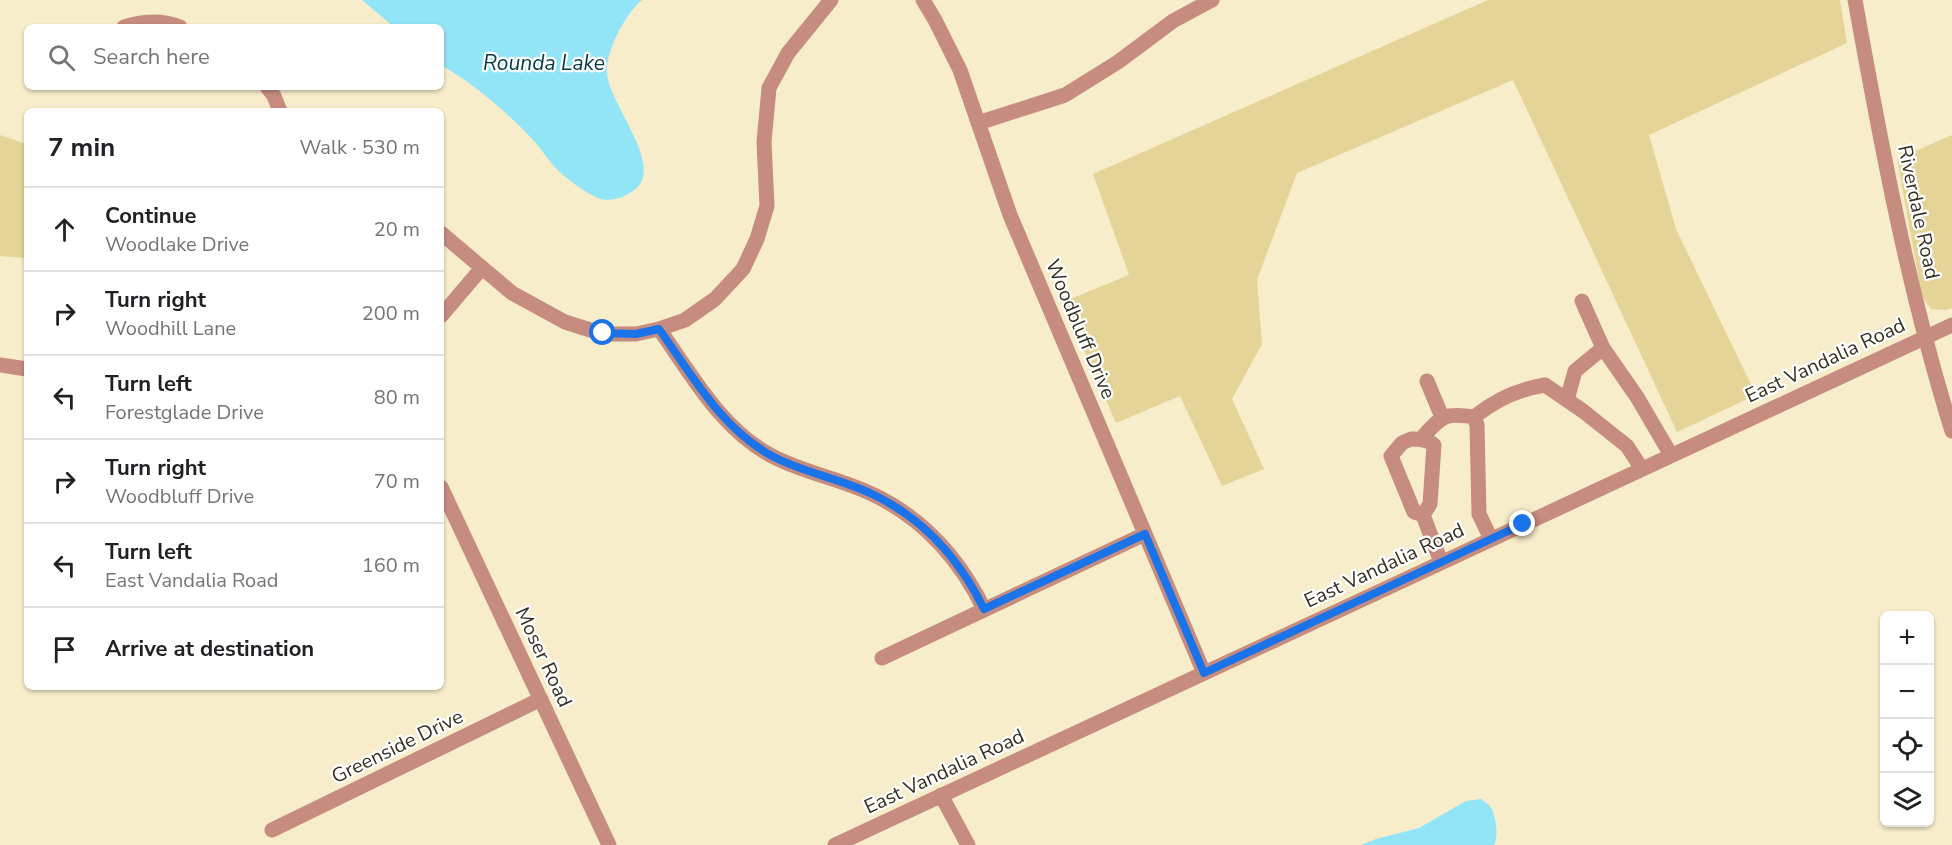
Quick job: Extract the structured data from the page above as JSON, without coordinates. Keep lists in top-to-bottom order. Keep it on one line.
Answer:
{"streets":{"street":["Riverdale Road","Woodbluff Drive","East Vandalia Road","Moser Road","Greenside Drive"]},"crossings":[["Riverdale Road","East Vandalia Road"],["Woodbluff Drive","East Vandalia Road"],["Moser Road","Greenside Drive"]],"water":["Rounda Lake"],"page":{"search":"Search here","heading":["7 min","Walk · 530 m"],"list":[["Continue","Woodlake Drive","20 m"],["Turn right","Woodhill Lane","200 m"],["Turn left","Forestglade Drive","80 m"],["Turn right","Woodbluff Drive","70 m"],["Turn left","East Vandalia Road","160 m"],"Arrive at destination"],"map_buttons":["+","−"]}}
